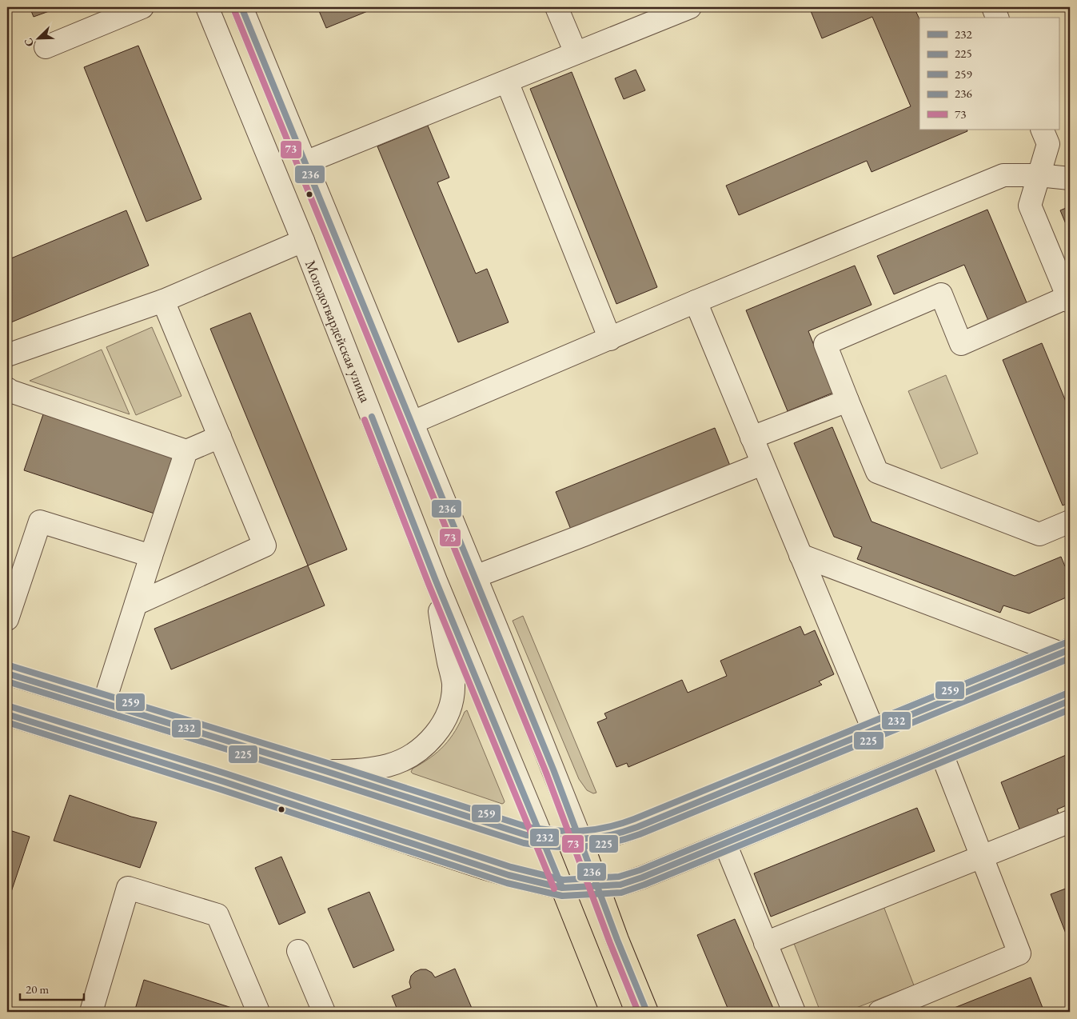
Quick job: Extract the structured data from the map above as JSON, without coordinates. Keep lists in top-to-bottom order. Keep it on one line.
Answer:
{"streets":{"main road":["Молодогвардейская улица"]},"lines":["transit line 236","transit line 73","transit line 259","transit line 232","transit line 225"],"legend":["232","225","259","236","73"],"scale_bar":"20 m","north":"bottom left"}
